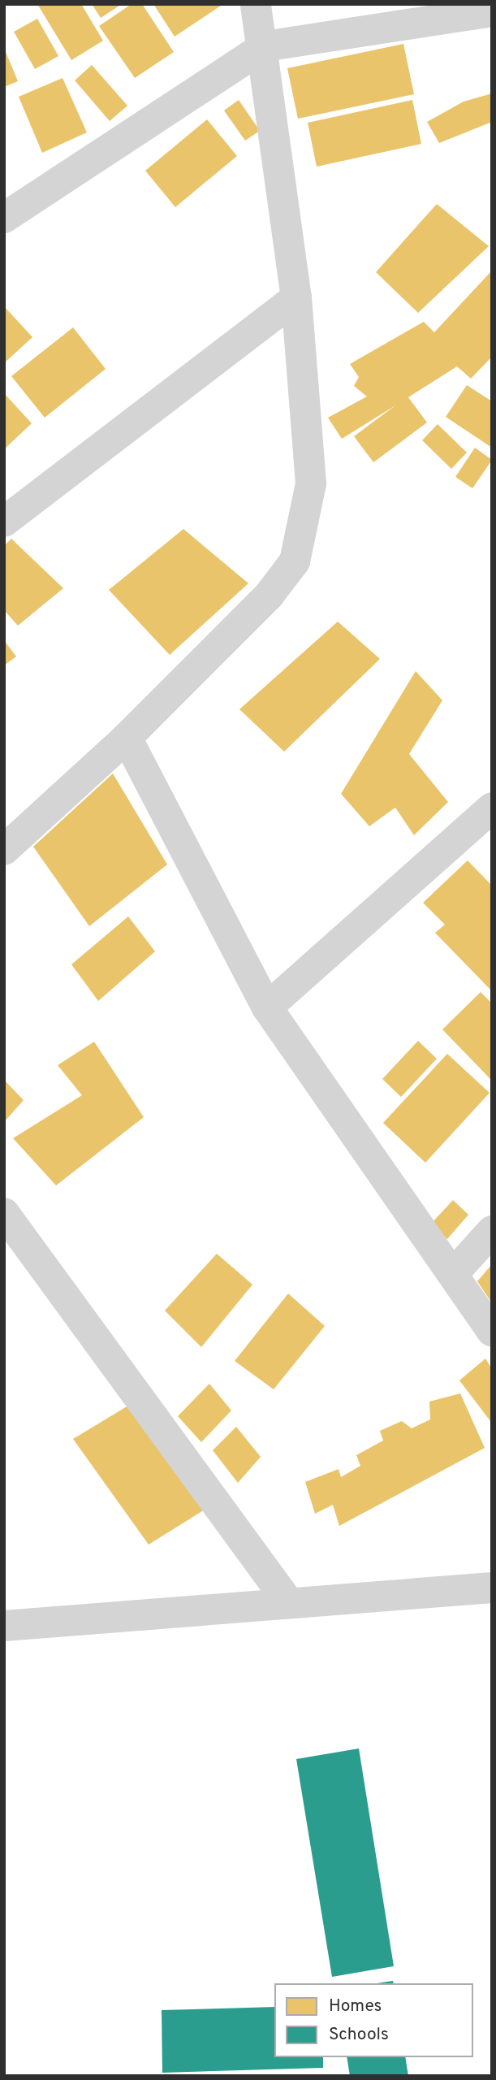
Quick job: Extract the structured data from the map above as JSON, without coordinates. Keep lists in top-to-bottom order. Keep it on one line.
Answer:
{"legend":["Homes","Schools"]}
